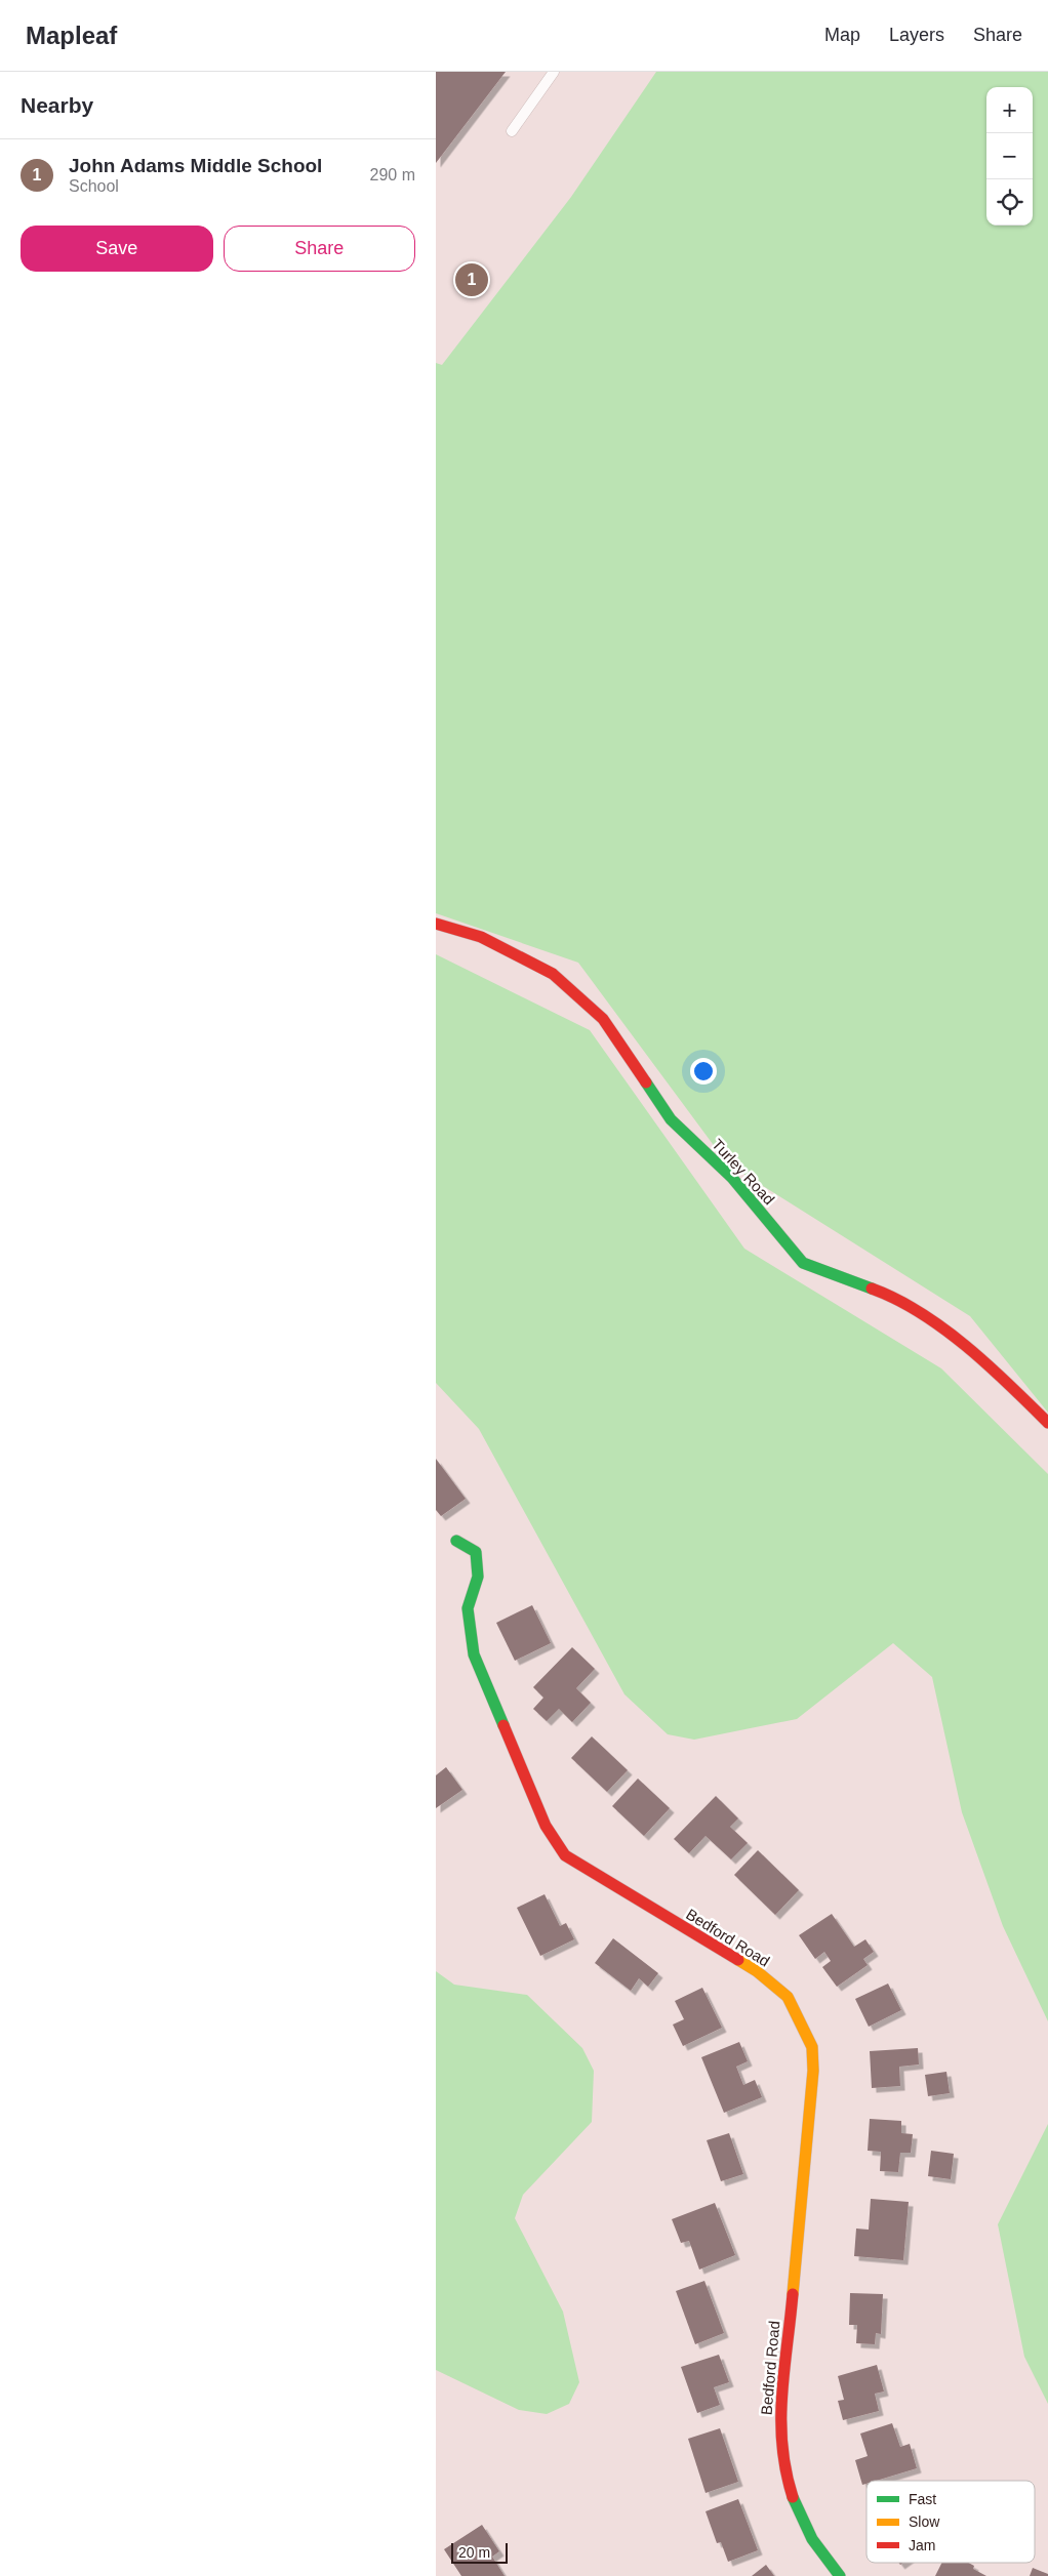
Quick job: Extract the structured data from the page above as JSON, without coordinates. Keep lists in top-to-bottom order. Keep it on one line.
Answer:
{"streets":{"street":["Turley Road","Bedford Road"]},"legend":["Fast","Slow","Jam"],"scale_bar":"20 m","page":{"header":"Mapleaf","nav":["Map","Layers","Share"],"heading":"Nearby","map_buttons":["+","−"],"list":[{"mark":"1","name":"John Adams Middle School","note":"School","value":"290 m"}],"buttons":["Save","Share"],"pins":"1","scale":"20 m"}}
